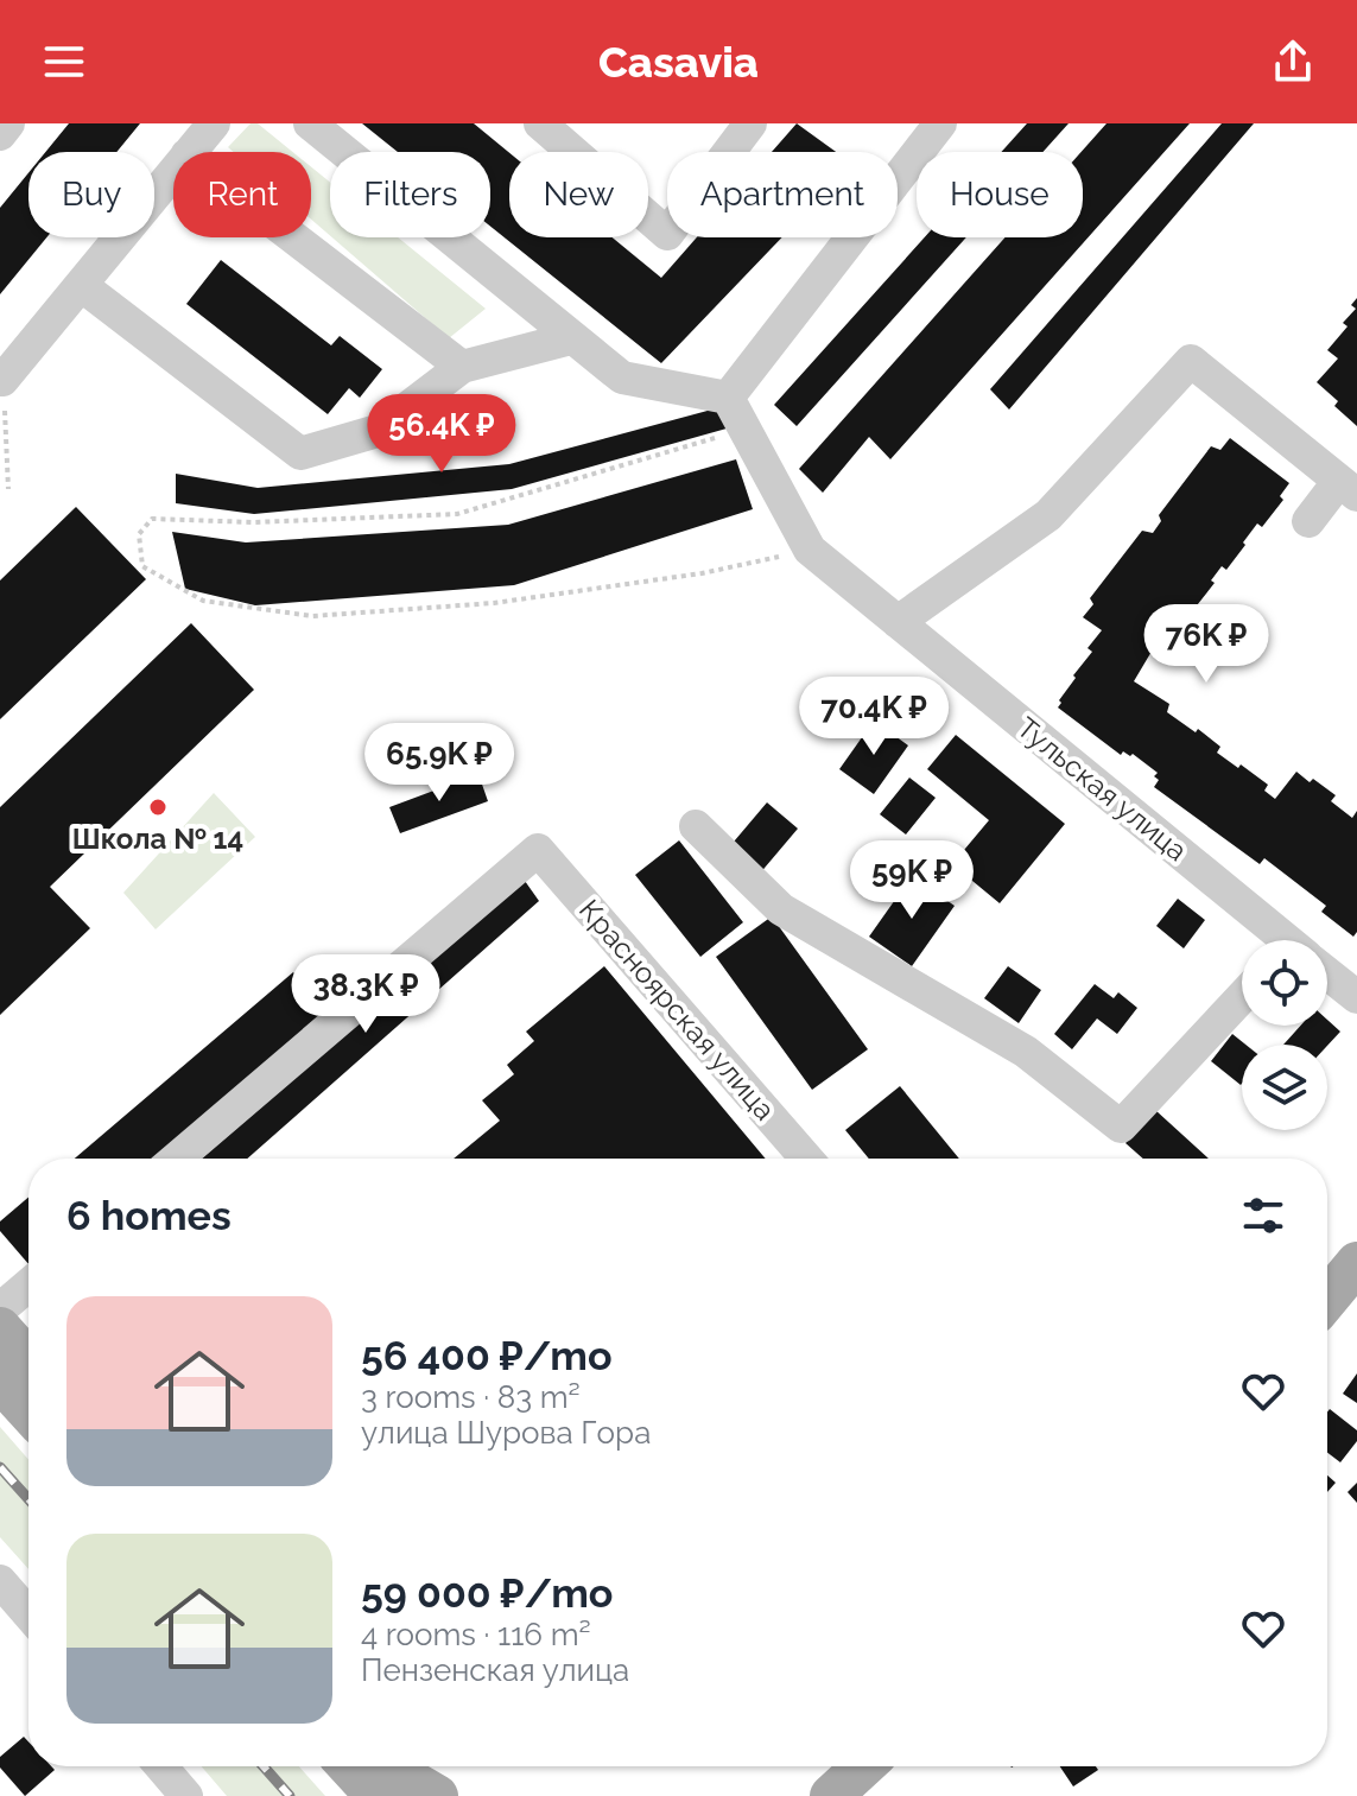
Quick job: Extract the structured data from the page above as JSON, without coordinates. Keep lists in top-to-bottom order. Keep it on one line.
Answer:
{"streets":{"street":["Тульская улица","Красноярская улица"]},"places":["Школа № 14"],"page":{"header":"Casavia","chip":["Buy","Rent","Filters","New","Apartment","House"],"price":["56.4K ₽","76K ₽","70.4K ₽","65.9K ₽","59K ₽","38.3K ₽"],"heading":"6 homes","list":[{"name":"56 400 ₽/mo","note":"3 rooms · 83 m² · улица Шурова Гора"},{"name":"59 000 ₽/mo","note":"4 rooms · 116 m² · Пензенская улица"}]}}
